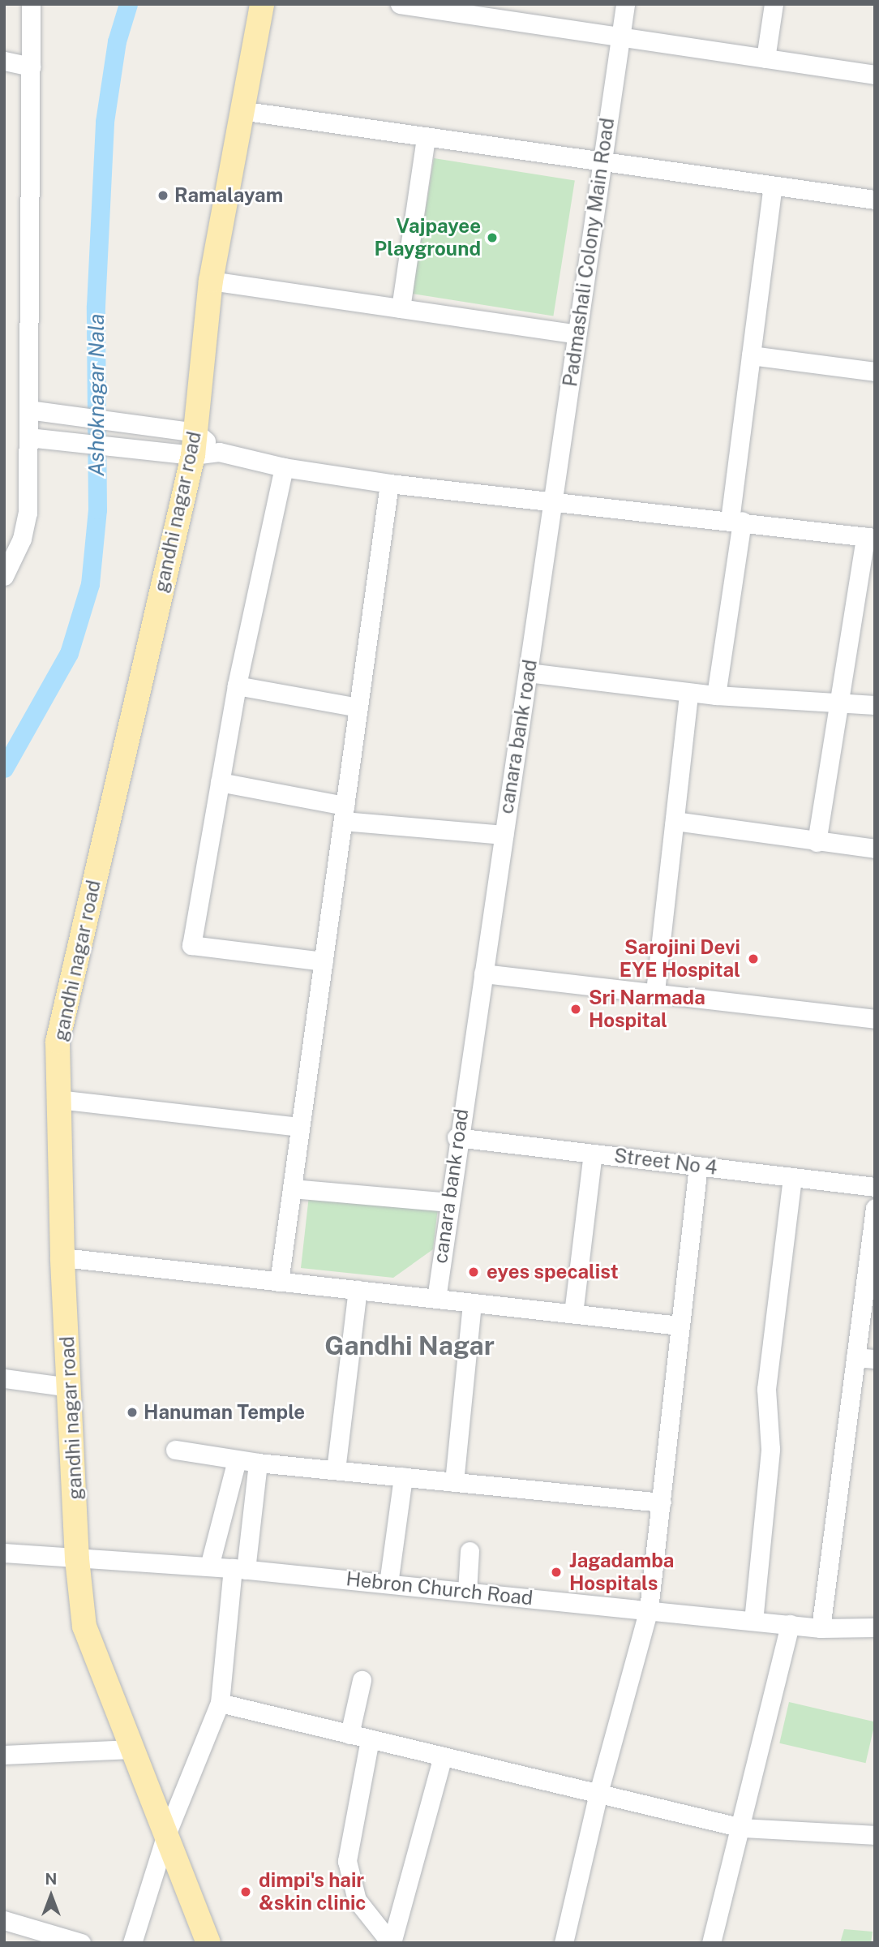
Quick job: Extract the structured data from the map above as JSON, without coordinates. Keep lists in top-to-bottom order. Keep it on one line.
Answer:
{"streets":{"main road":["gandhi nagar road"],"street":["Padmashali Colony Main Road","canara bank road","Street No 4","Hebron Church Road"]},"crossings":[["Padmashali Colony Main Road","canara bank road"],["gandhi nagar road","Hebron Church Road"],["canara bank road","Street No 4"]],"districts":["Gandhi Nagar"],"water":["Ashoknagar Nala"],"places":["Ramalayam","Vajpayee Playground","Sarojini Devi EYE Hospital","Sri Narmada Hospital","eyes specalist","Hanuman Temple","Jagadamba Hospitals","dimpi's hair &skin clinic"],"north":"top"}
